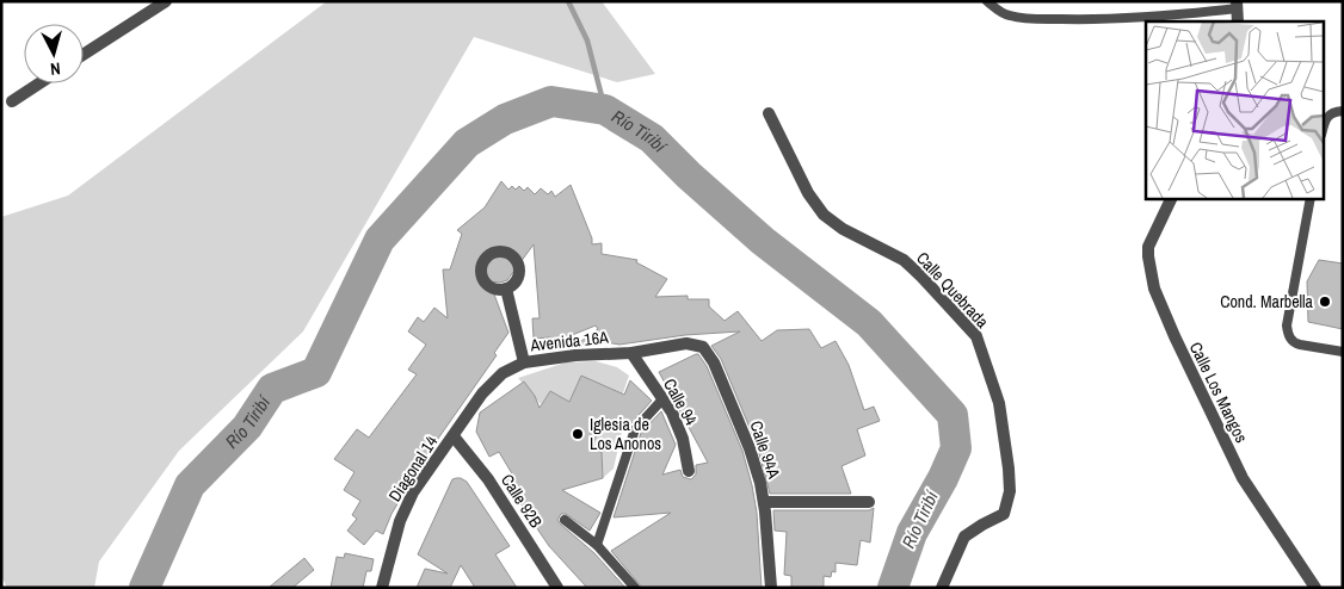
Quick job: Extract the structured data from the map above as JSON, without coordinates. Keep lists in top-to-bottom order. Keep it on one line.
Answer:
{"streets":{"street":["Calle Quebrada","Avenida 16A","Calle Los Mangos","Calle 94","Calle 94A","Diagonal 14","Calle 92B"]},"crossings":[["Avenida 16A","Calle 94"],["Avenida 16A","Calle 94A"],["Avenida 16A","Diagonal 14"],["Avenida 16A","Calle 92B"],["Diagonal 14","Calle 92B"]],"water":["Río Tiribí"],"places":["Cond. Marbella","Iglesia de Los Anonos"],"north":"bottom"}
